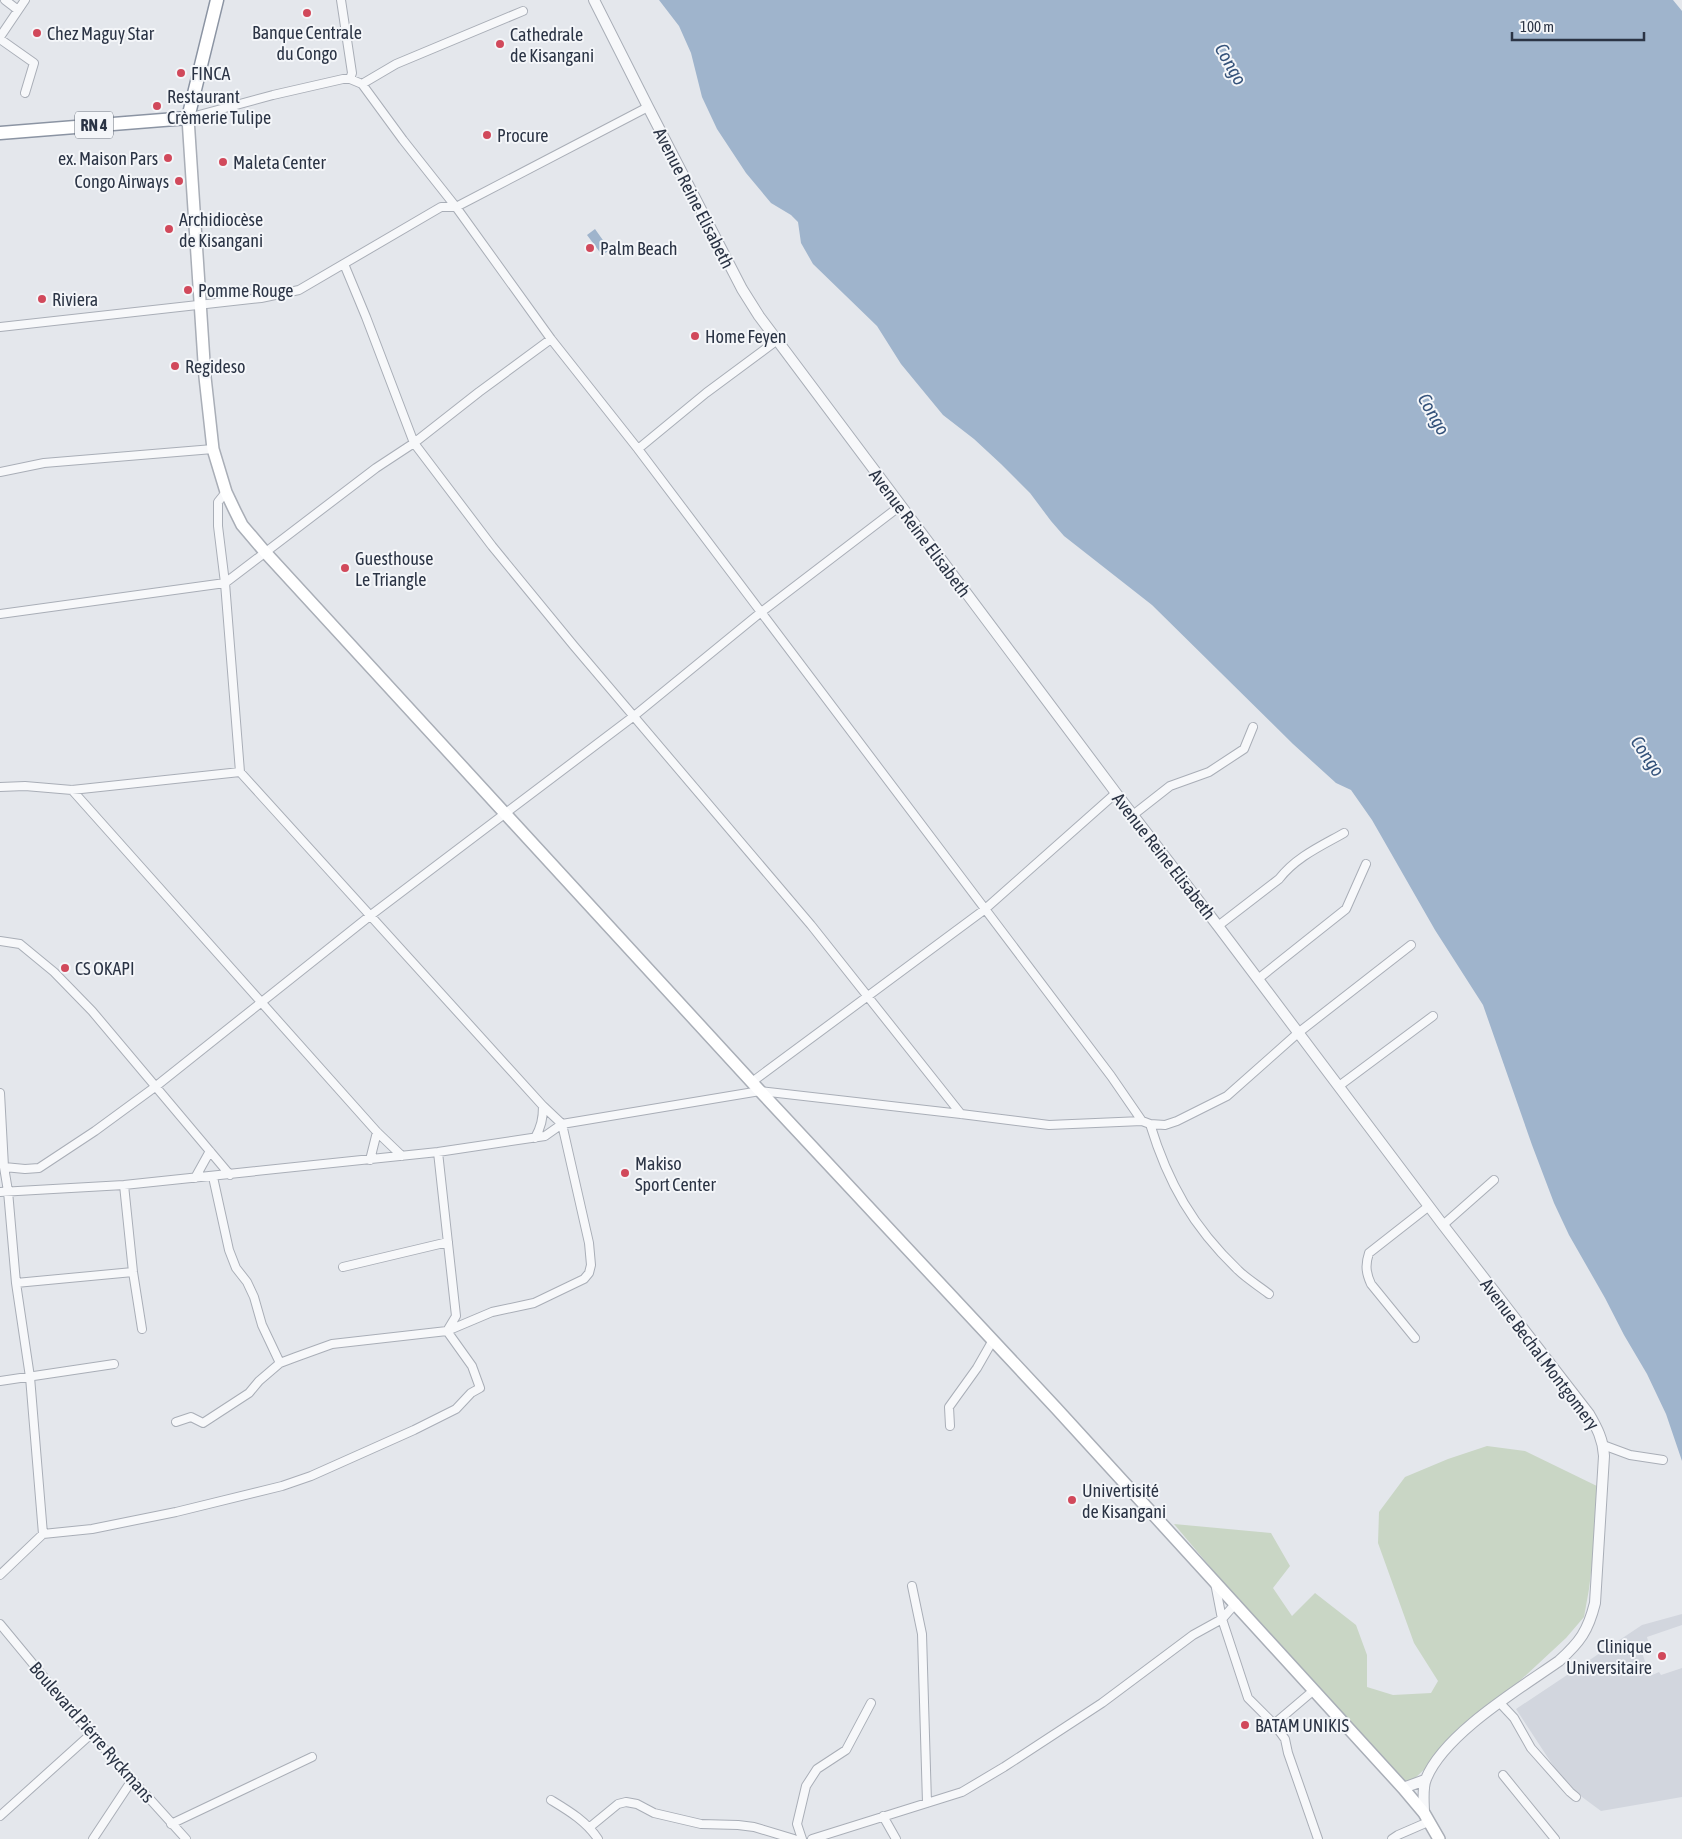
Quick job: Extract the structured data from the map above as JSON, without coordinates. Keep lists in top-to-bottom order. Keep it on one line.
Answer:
{"streets":{"highway":["RN 4"],"street":["Avenue Reine Elisabeth","Avenue Bechal Montgomery","Boulevard Piérre Ryckmans"]},"crossings":[["Avenue Reine Elisabeth","Avenue Bechal Montgomery"]],"water":["Congo"],"places":["Banque Centrale du Congo","Chez Maguy Star","Cathedrale de Kisangani","FINCA","Restaurant Crèmerie Tulipe","Procure","ex. Maison Pars","Maleta Center","Congo Airways","Archidiocèse de Kisangani","Palm Beach","Pomme Rouge","Riviera","Home Feyen","Regideso","Guesthouse Le Triangle","CS OKAPI","Makiso Sport Center","Univertisité de Kisangani","Clinique Universitaire","BATAM UNIKIS"],"scale_bar":"100 m"}
